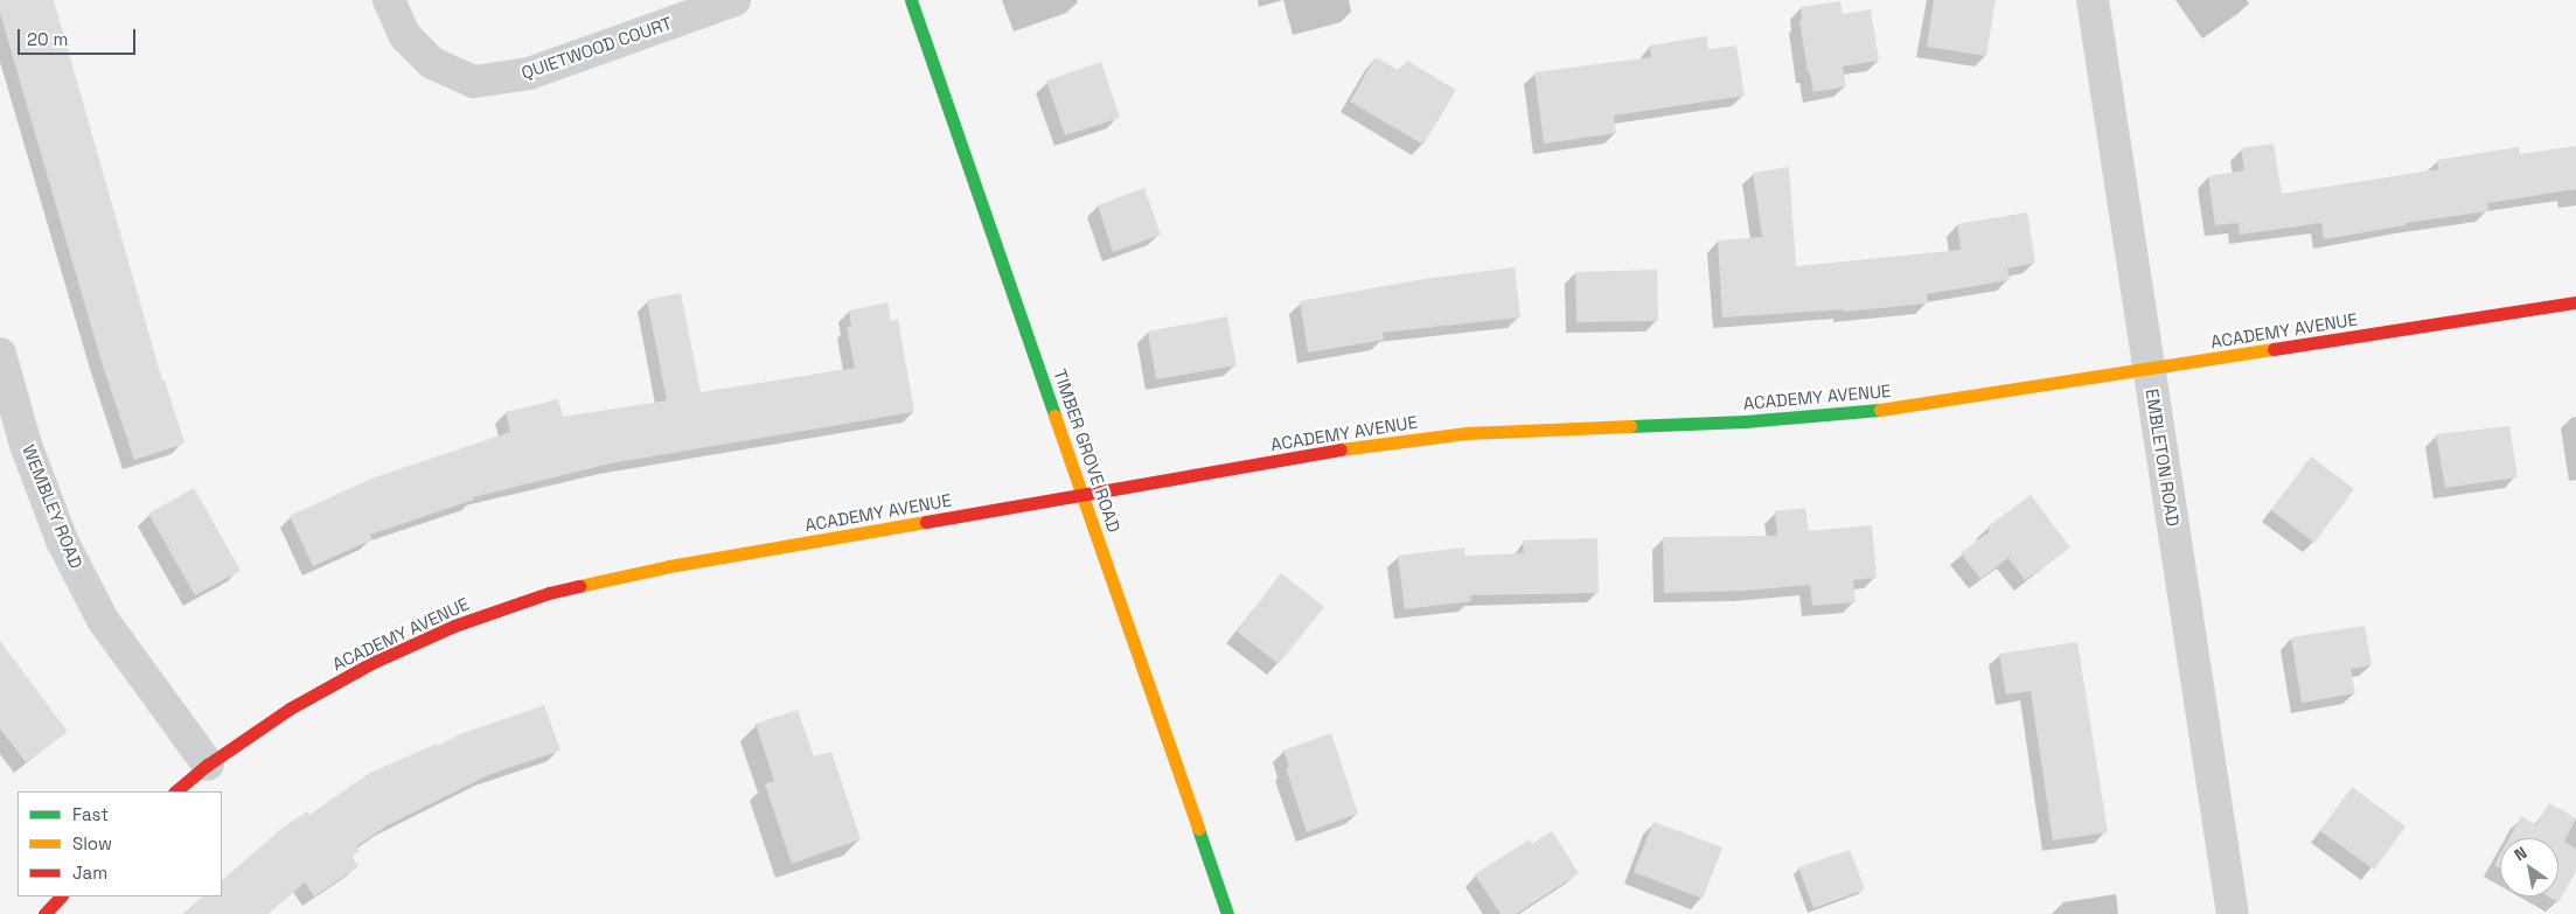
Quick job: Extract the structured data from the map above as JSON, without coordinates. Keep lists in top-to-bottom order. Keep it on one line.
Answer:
{"streets":{"street":["QUIETWOOD COURT","ACADEMY AVENUE","TIMBER GROVE ROAD","EMBLETON ROAD","WEMBLEY ROAD"]},"crossings":[["ACADEMY AVENUE","TIMBER GROVE ROAD"],["ACADEMY AVENUE","EMBLETON ROAD"],["ACADEMY AVENUE","WEMBLEY ROAD"]],"legend":["Fast","Slow","Jam"],"scale_bar":"20 m","north":"top left"}
